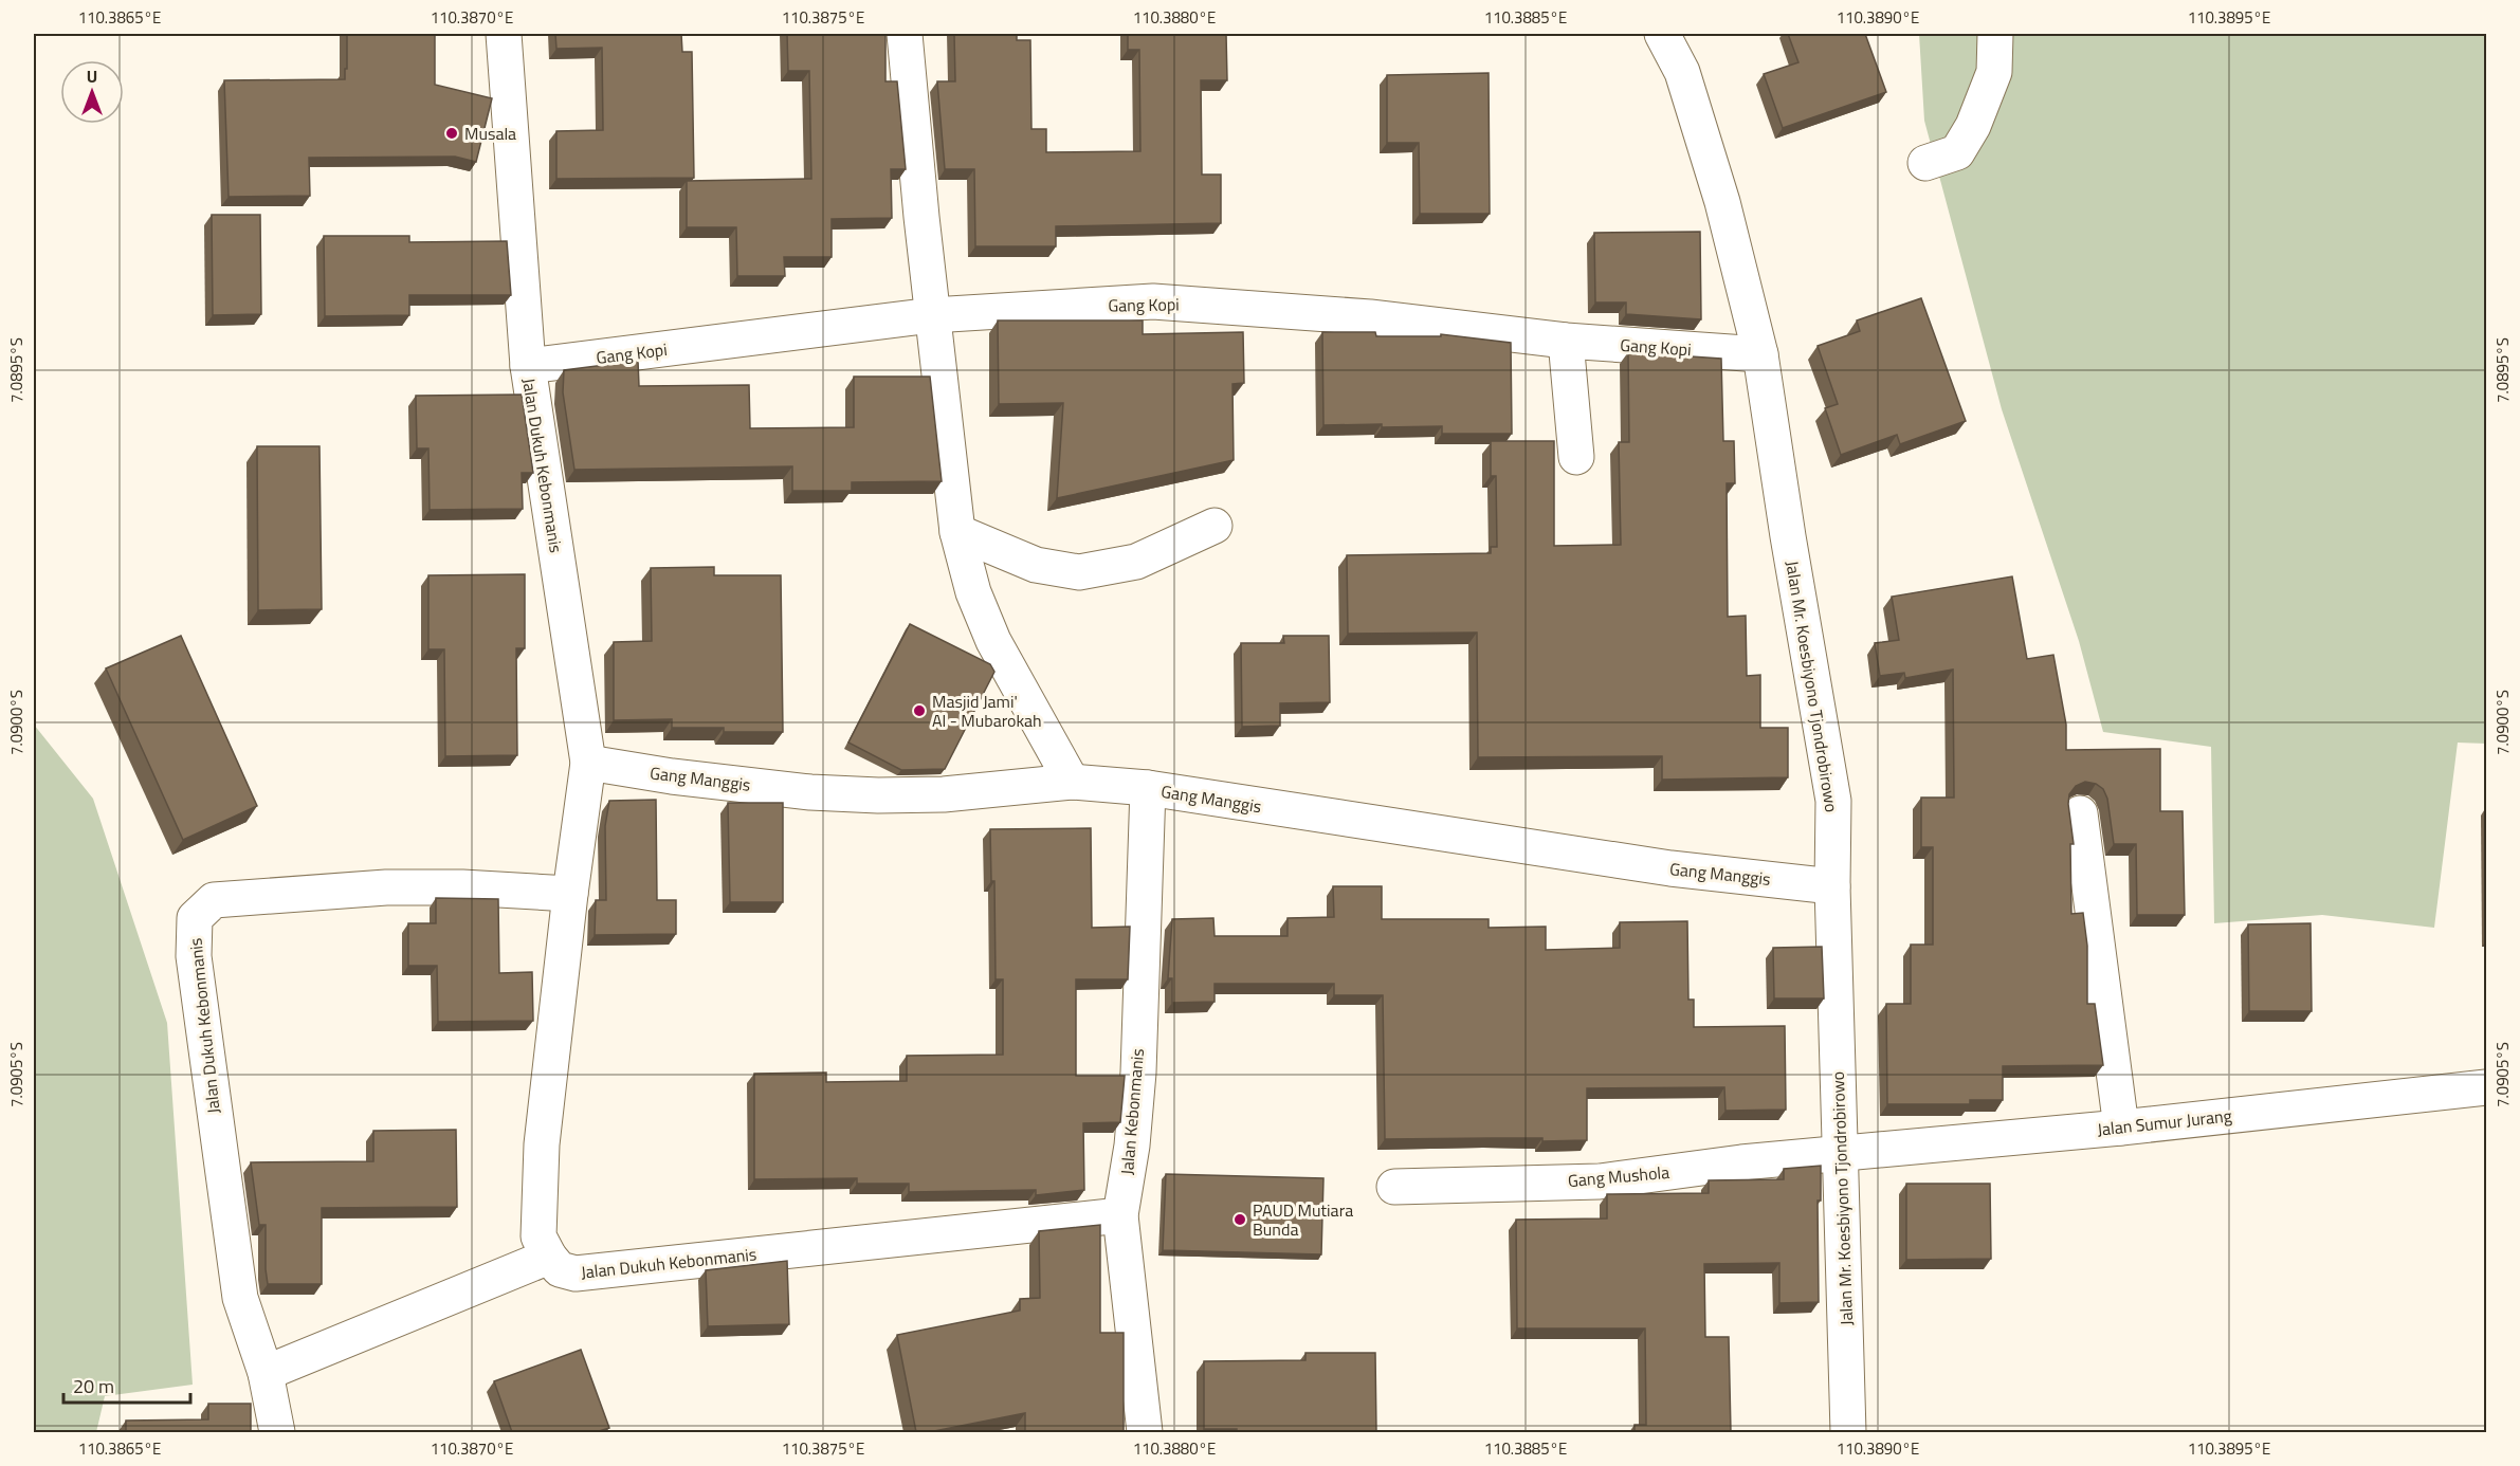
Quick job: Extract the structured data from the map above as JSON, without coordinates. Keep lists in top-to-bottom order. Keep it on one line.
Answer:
{"streets":{"street":["Gang Kopi","Jalan Dukuh Kebonmanis","Jalan Mr. Koesbiyono Tjondrobirowo","Gang Manggis","Jalan Kebonmanis","Jalan Sumur Jurang","Gang Mushola"]},"crossings":[["Gang Kopi","Jalan Dukuh Kebonmanis"],["Gang Kopi","Jalan Mr. Koesbiyono Tjondrobirowo"],["Jalan Dukuh Kebonmanis","Gang Manggis"],["Jalan Dukuh Kebonmanis","Jalan Kebonmanis"],["Jalan Mr. Koesbiyono Tjondrobirowo","Gang Manggis"],["Jalan Mr. Koesbiyono Tjondrobirowo","Jalan Sumur Jurang"],["Jalan Mr. Koesbiyono Tjondrobirowo","Gang Mushola"],["Gang Manggis","Jalan Kebonmanis"],["Jalan Sumur Jurang","Gang Mushola"]],"places":["Musala","Masjid Jami' Al - Mubarokah","PAUD Mutiara Bunda"],"scale_bar":"20 m","north":"top","coordinates":["110.3865°E","110.3870°E","110.3875°E","110.3880°E","110.3885°E","110.3890°E","110.3895°E","7.0895°S","7.0900°S","7.0905°S"]}
